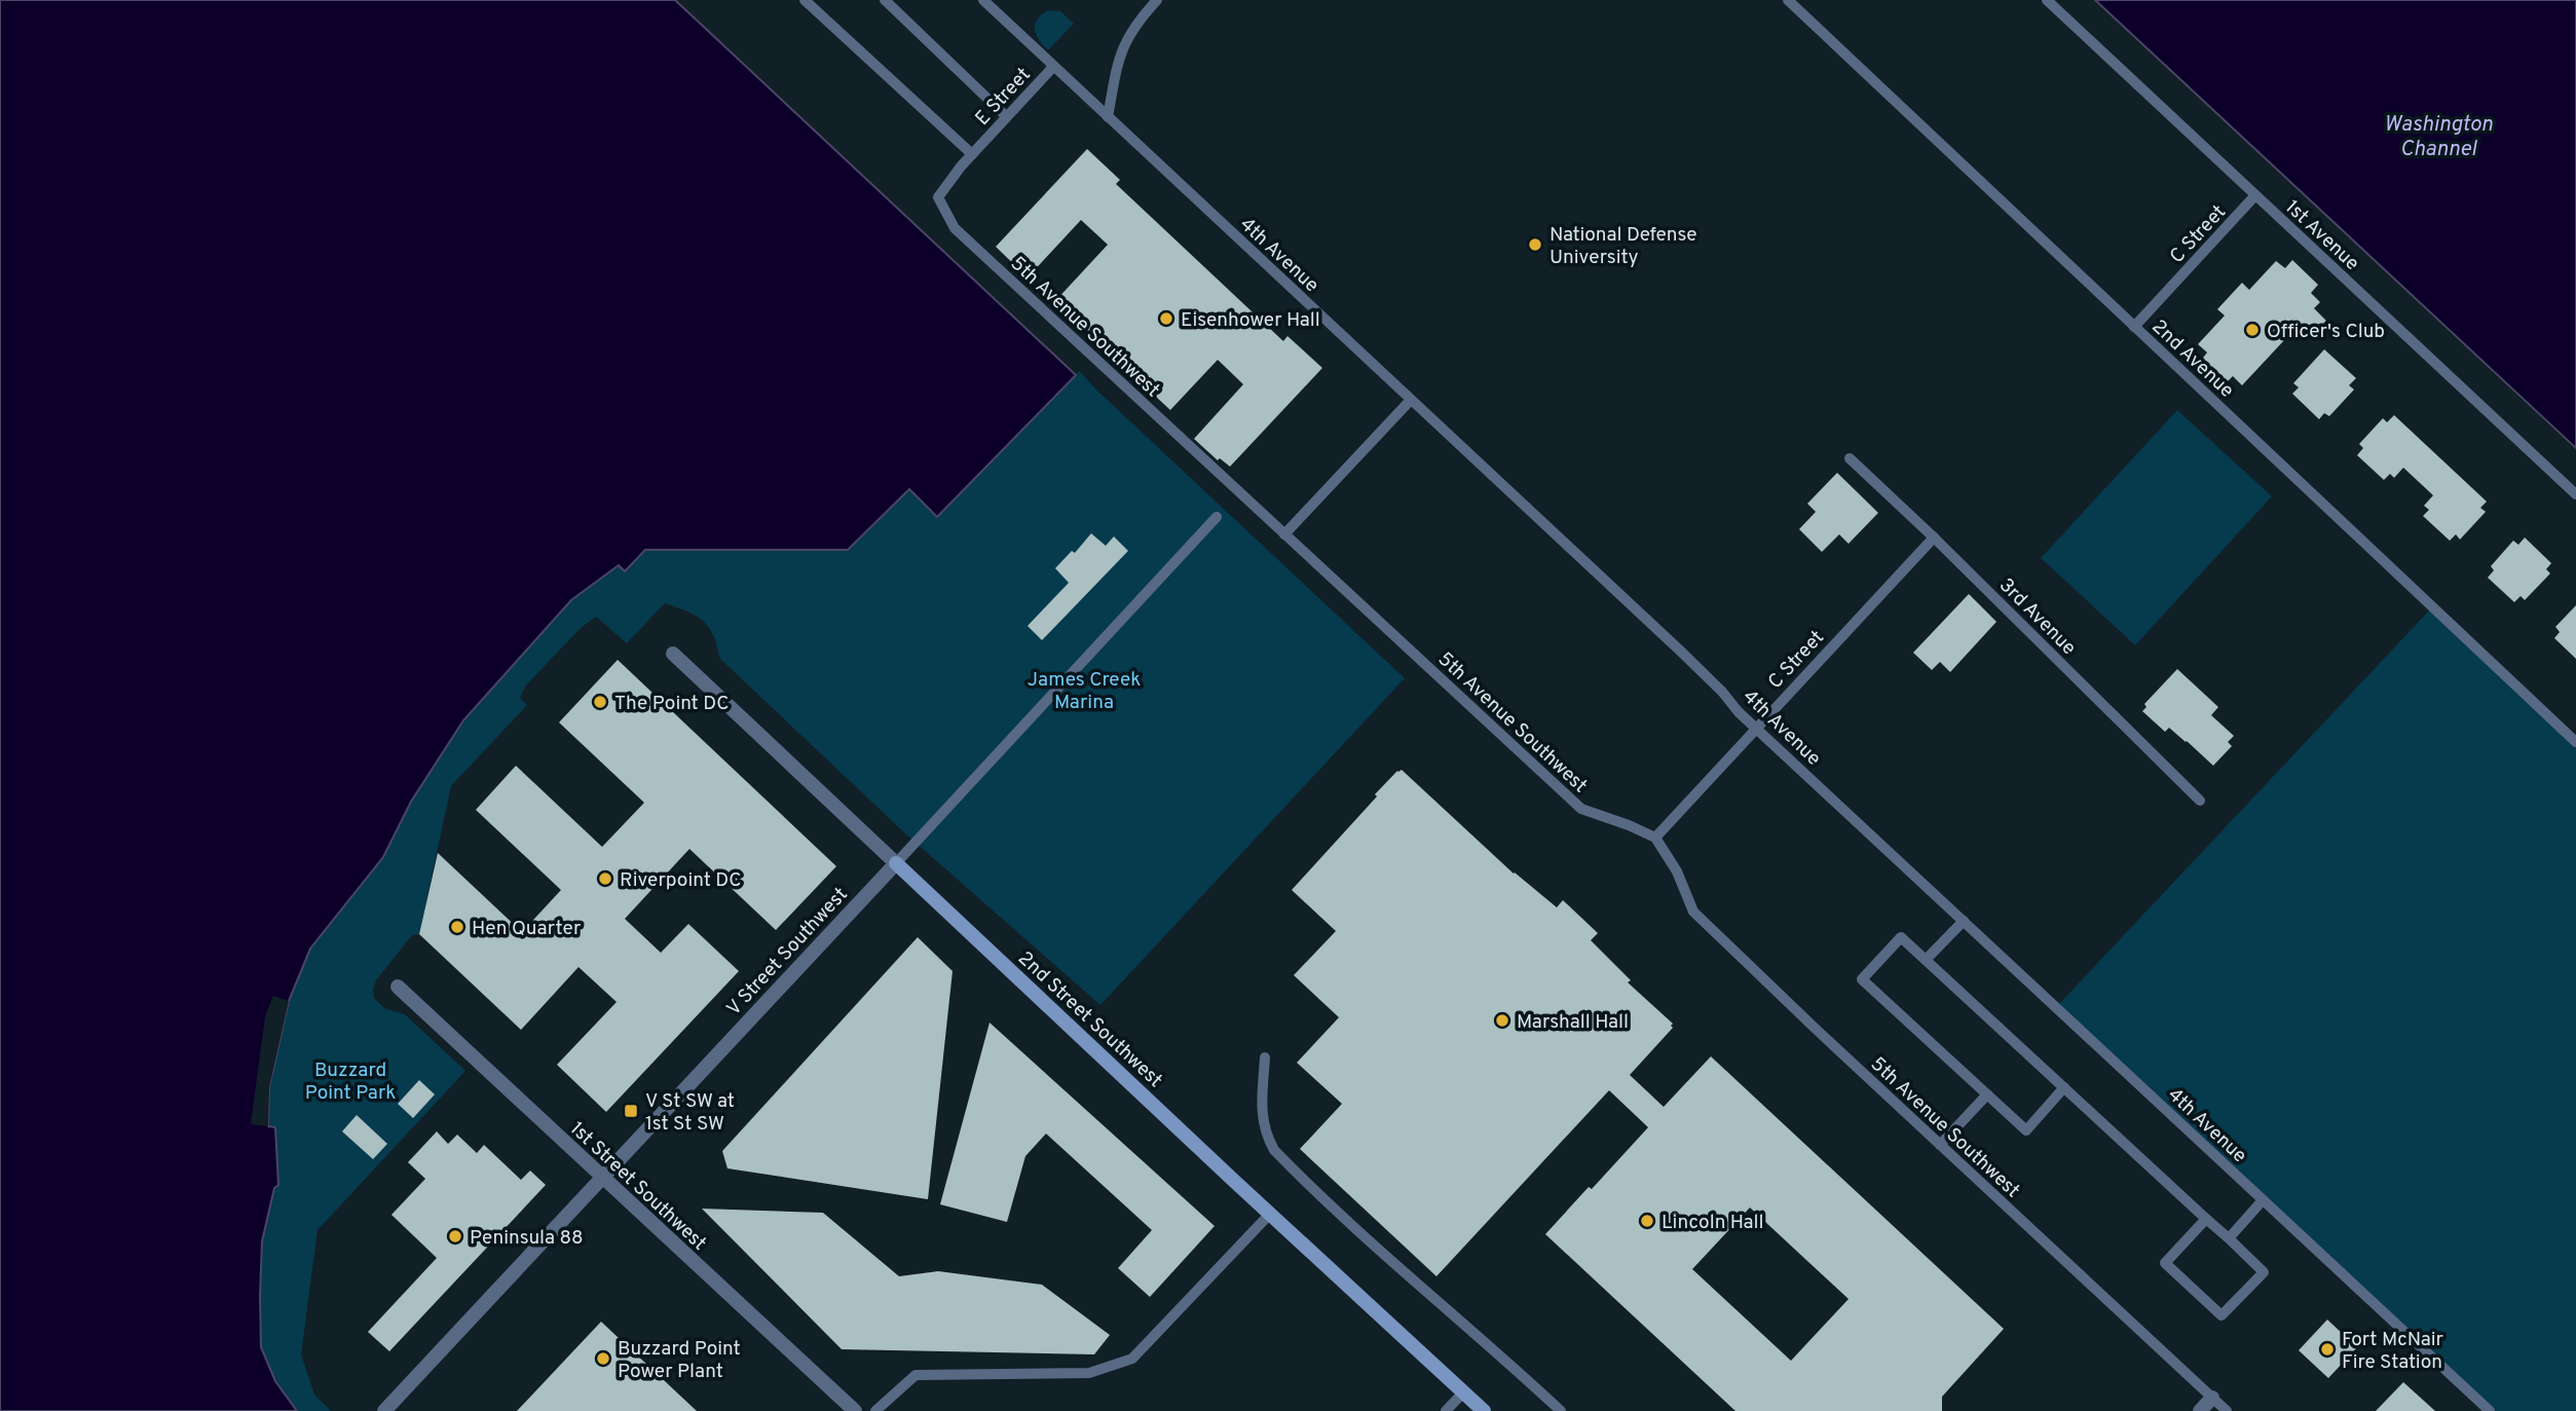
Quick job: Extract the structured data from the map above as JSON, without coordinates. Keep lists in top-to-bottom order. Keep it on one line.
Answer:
{"streets":{"street":["V Street Southwest","2nd Street Southwest","1st Street Southwest"],"lane":["E Street","C Street","1st Avenue","4th Avenue","5th Avenue Southwest","2nd Avenue","3rd Avenue"]},"crossings":[["E Street","4th Avenue"],["E Street","5th Avenue Southwest"],["C Street","1st Avenue"],["C Street","4th Avenue"],["C Street","5th Avenue Southwest"],["C Street","2nd Avenue"],["C Street","3rd Avenue"],["V Street Southwest","2nd Street Southwest"],["V Street Southwest","1st Street Southwest"]],"water":["Washington Channel"],"parks":["James Creek Marina","Buzzard Point Park"],"places":{"other":["National Defense University","Eisenhower Hall","Officer's Club","The Point DC","Riverpoint DC","Hen Quarter","Marshall Hall","Lincoln Hall","Peninsula 88","Fort McNair Fire Station","Buzzard Point Power Plant"],"transit":["V St SW at 1st St SW"]}}
